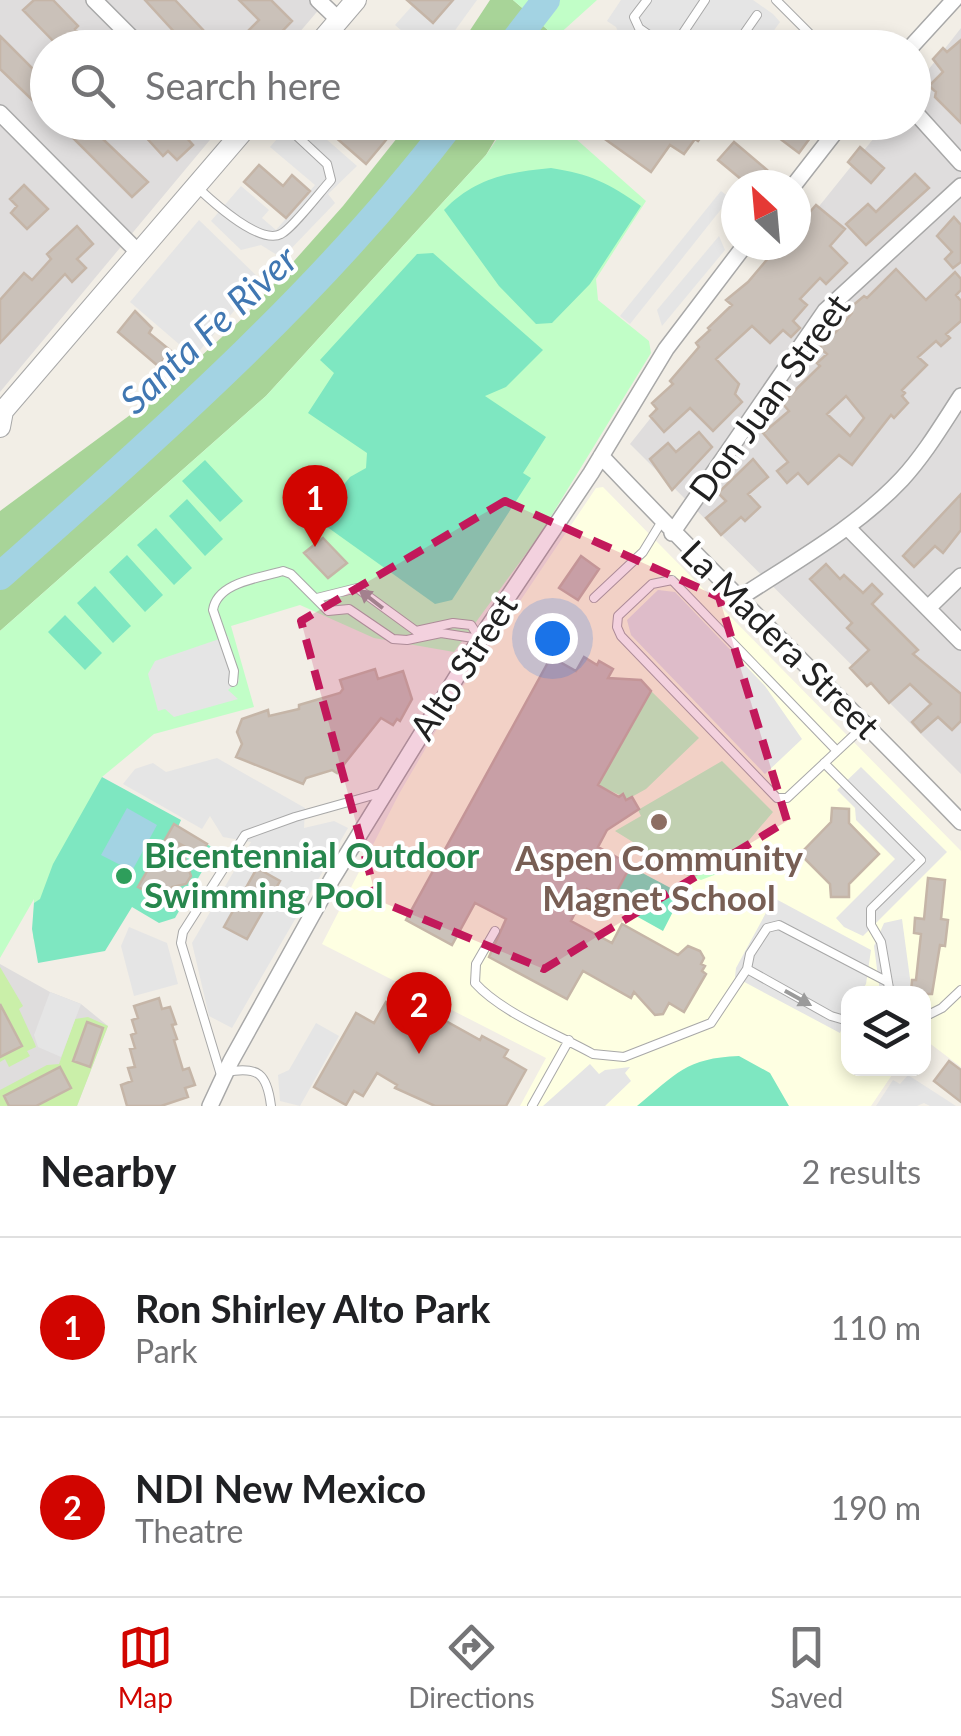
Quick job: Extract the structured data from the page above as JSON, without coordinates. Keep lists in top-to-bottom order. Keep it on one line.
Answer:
{"streets":{"street":["Don Juan Street","La Madera Street","Alto Street"]},"crossings":[["Don Juan Street","La Madera Street"],["La Madera Street","Alto Street"]],"water":["Santa Fe River"],"places":["Aspen Community Magnet School","Bicentennial Outdoor Swimming Pool"],"north":"top left","page":{"search":"Search here","pins":["1","2"],"heading":["Nearby","2 results"],"list":[{"mark":"1","name":"Ron Shirley Alto Park","note":"Park","value":"110 m"},{"mark":"2","name":"NDI New Mexico","note":"Theatre","value":"190 m"}],"nav":["Map","Directions","Saved"]}}
